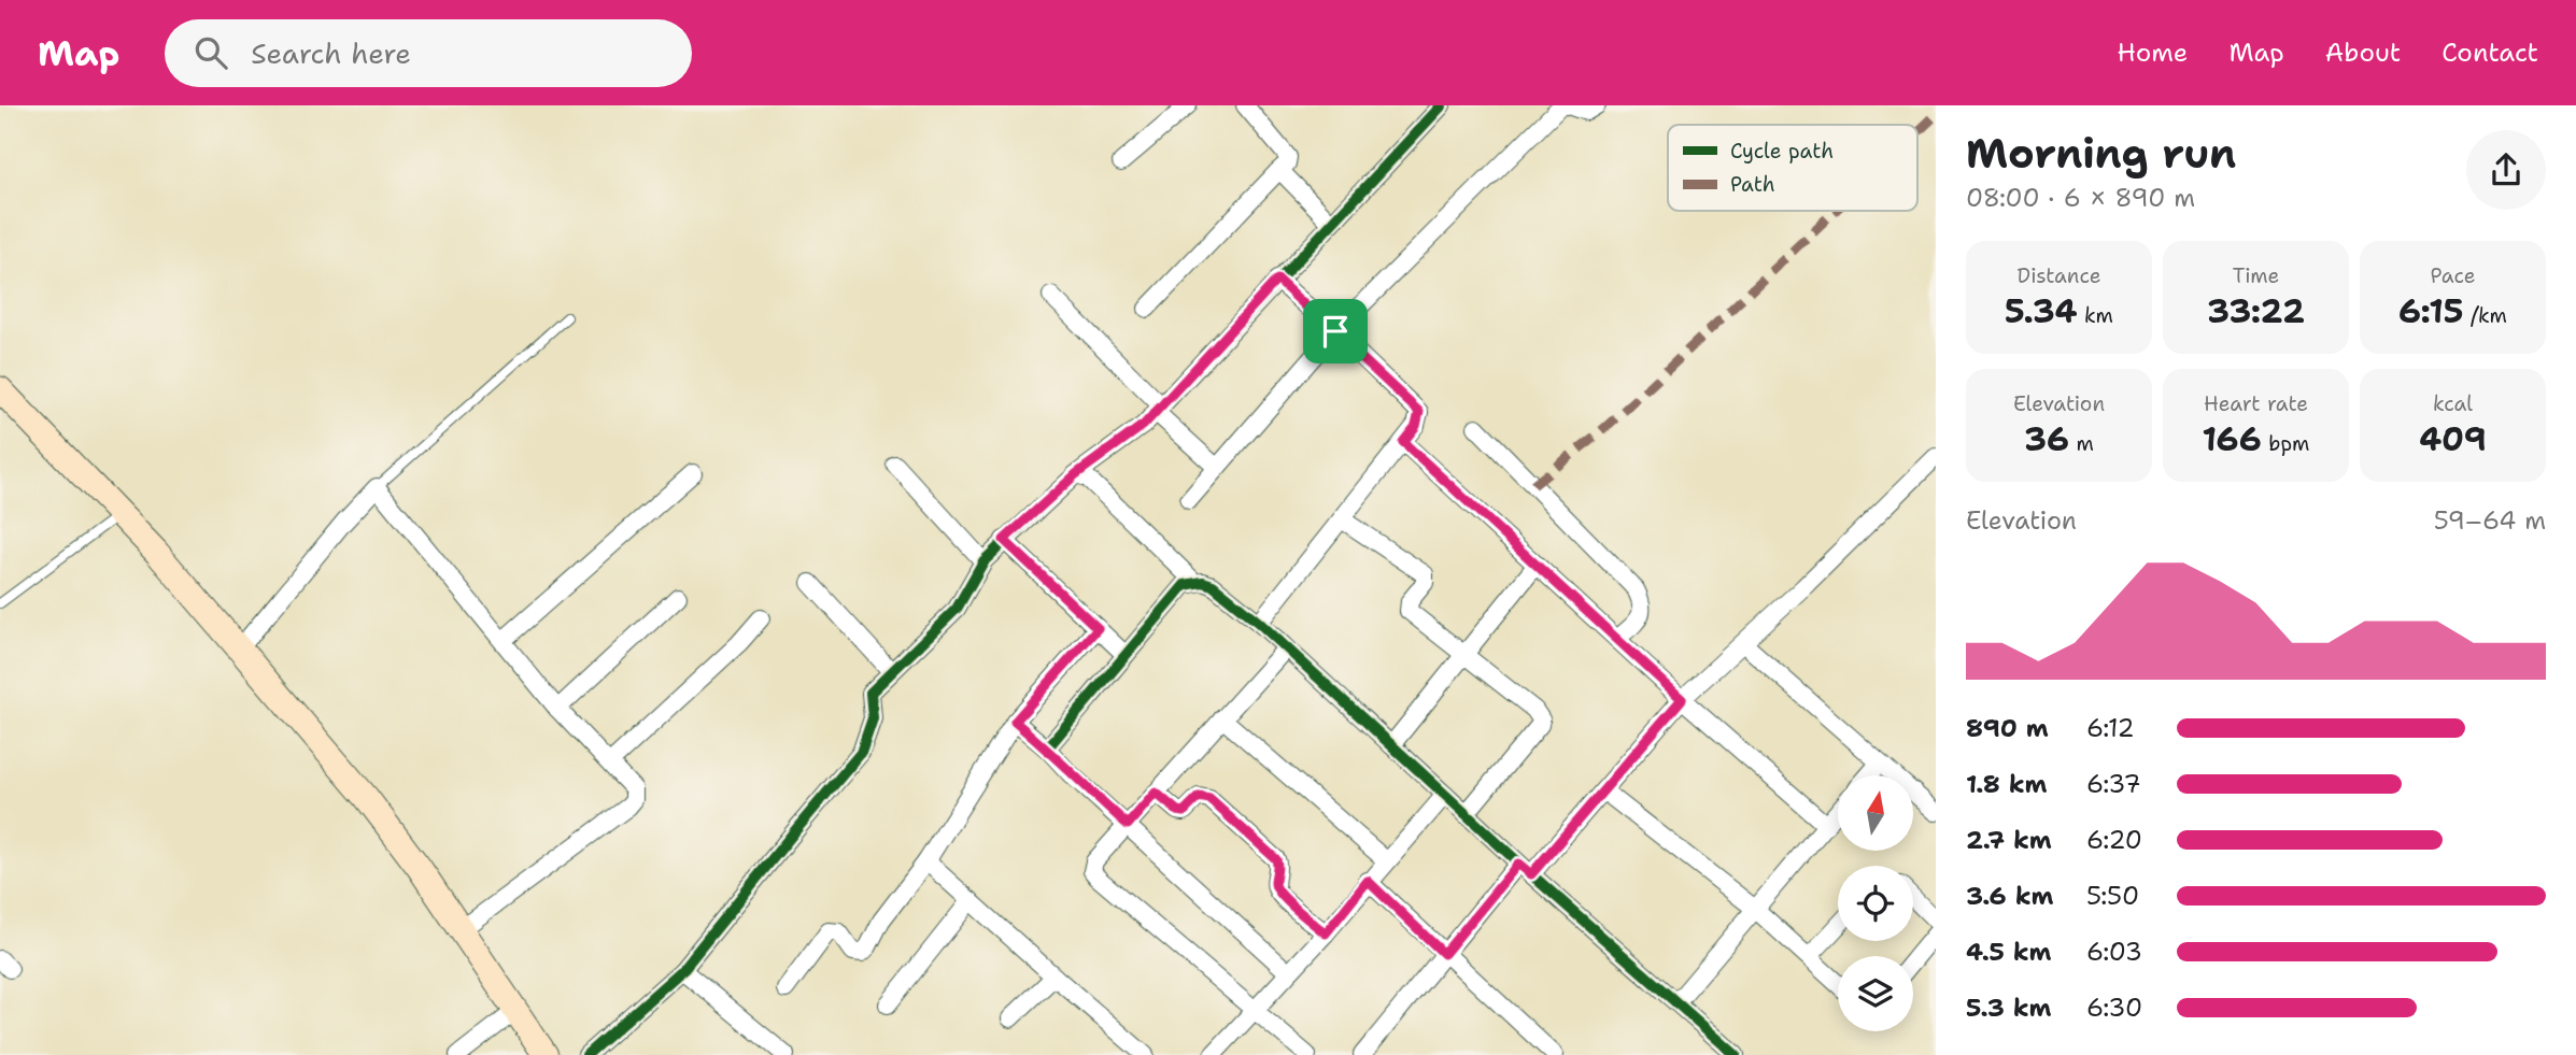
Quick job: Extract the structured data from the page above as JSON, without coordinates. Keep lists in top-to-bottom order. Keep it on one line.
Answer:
{"legend":["Cycle path","Path"],"north":"top","page":{"header":"Map","search":"Search here","nav":["Home","Map","About","Contact"],"heading":["Morning run","08:00 · 6 × 890 m"],"stats":[["Distance","5.34 km"],["Time","33:22"],["Pace","6:15 /km"],["Elevation","36 m"],["Heart rate","166 bpm"],["kcal","409"]],"chart":["Elevation","59–64 m"],"list":[{"name":"890 m","note":"6:12"},{"name":"1.8 km","note":"6:37"},{"name":"2.7 km","note":"6:20"},{"name":"3.6 km","note":"5:50"},{"name":"4.5 km","note":"6:03"},{"name":"5.3 km","note":"6:30"}]}}
